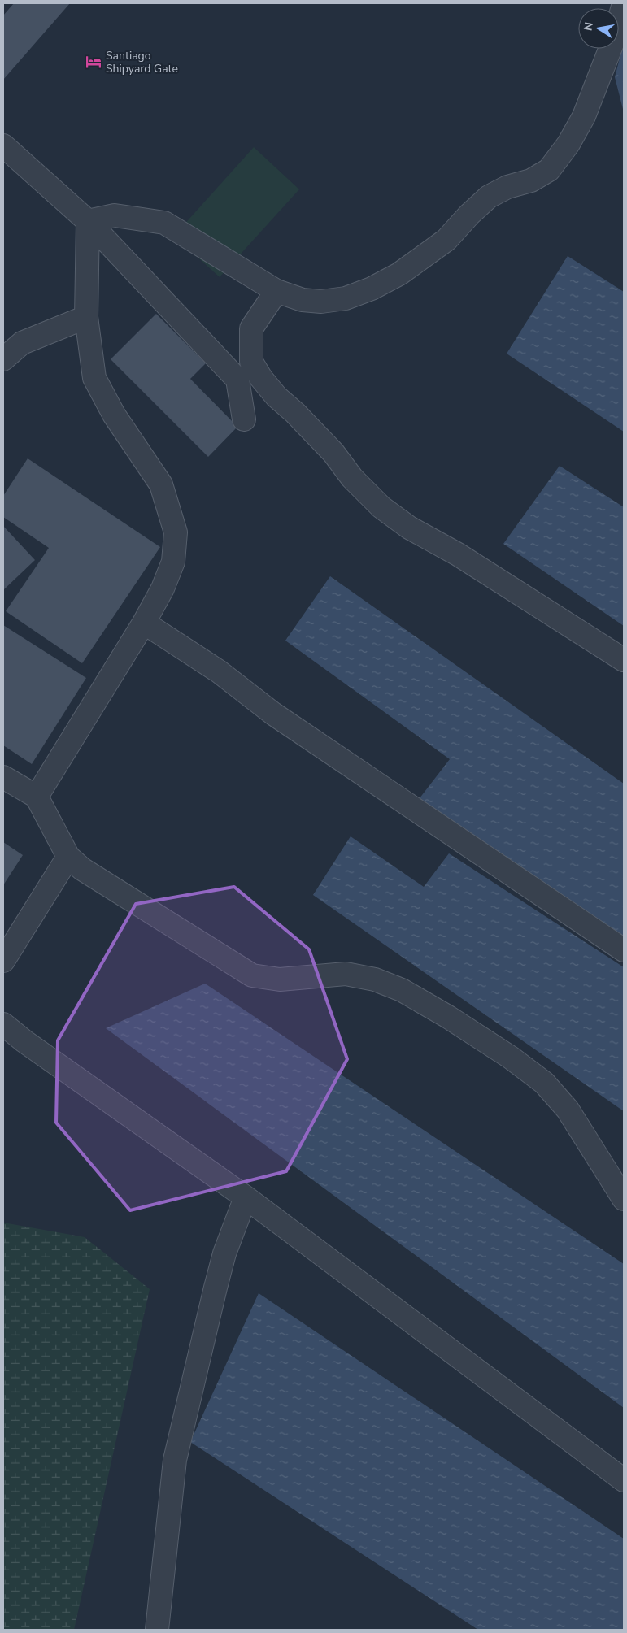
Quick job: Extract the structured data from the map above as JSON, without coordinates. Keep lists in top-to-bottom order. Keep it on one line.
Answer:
{"places":{"hotel":["Santiago Shipyard Gate"]},"north":"left"}
